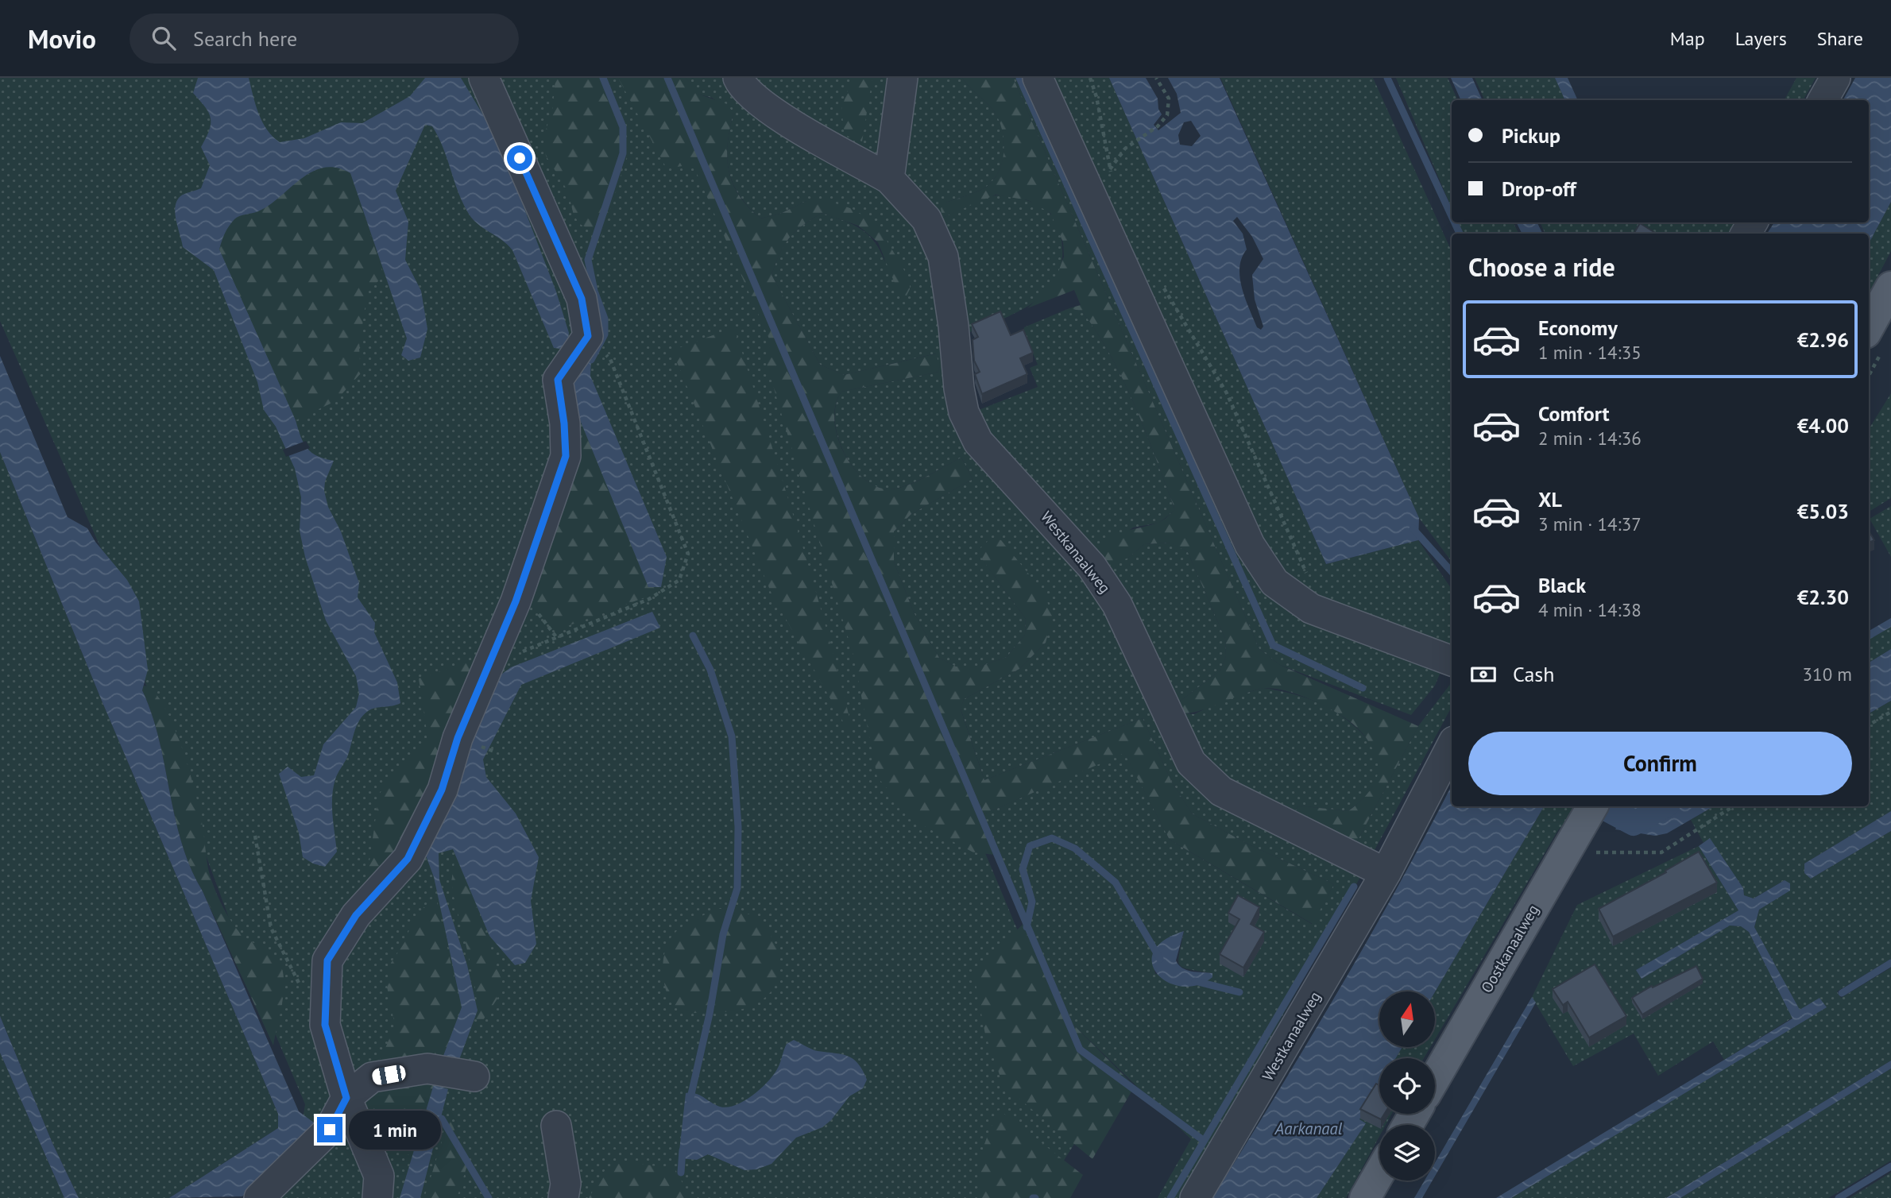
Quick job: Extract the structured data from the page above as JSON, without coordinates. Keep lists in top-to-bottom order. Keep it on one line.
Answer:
{"streets":{"main road":["Oostkanaalweg"],"street":["Westkanaalweg"]},"water":["Aarkanaal"],"north":"top","page":{"header":"Movio","search":"Search here","nav":["Map","Layers","Share"],"banner":["Pickup","Drop-off"],"heading":"Choose a ride","list":[{"name":"Economy","note":"1 min · 14:35","value":"€2.96"},{"name":"Comfort","note":"2 min · 14:36","value":"€4.00"},{"name":"XL","note":"3 min · 14:37","value":"€5.03"},{"name":"Black","note":"4 min · 14:38","value":"€2.30"}],"pay":["Cash","310 m"],"buttons":"Confirm","bubble":"1 min"}}
